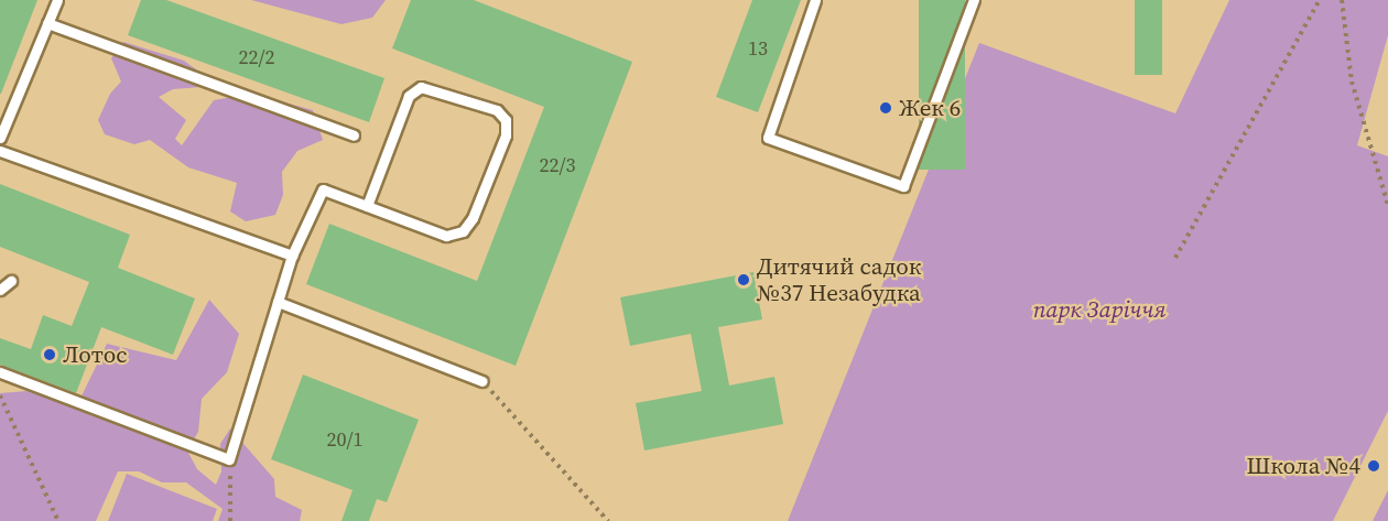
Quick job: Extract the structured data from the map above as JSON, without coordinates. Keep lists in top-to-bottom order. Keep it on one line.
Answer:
{"parks":["парк Заріччя"],"places":["Жек 6","Дитячий садок №37 Незабудка","Лотос","Школа №4"],"house_numbers":["13","22/2","22/3","20/1"]}
